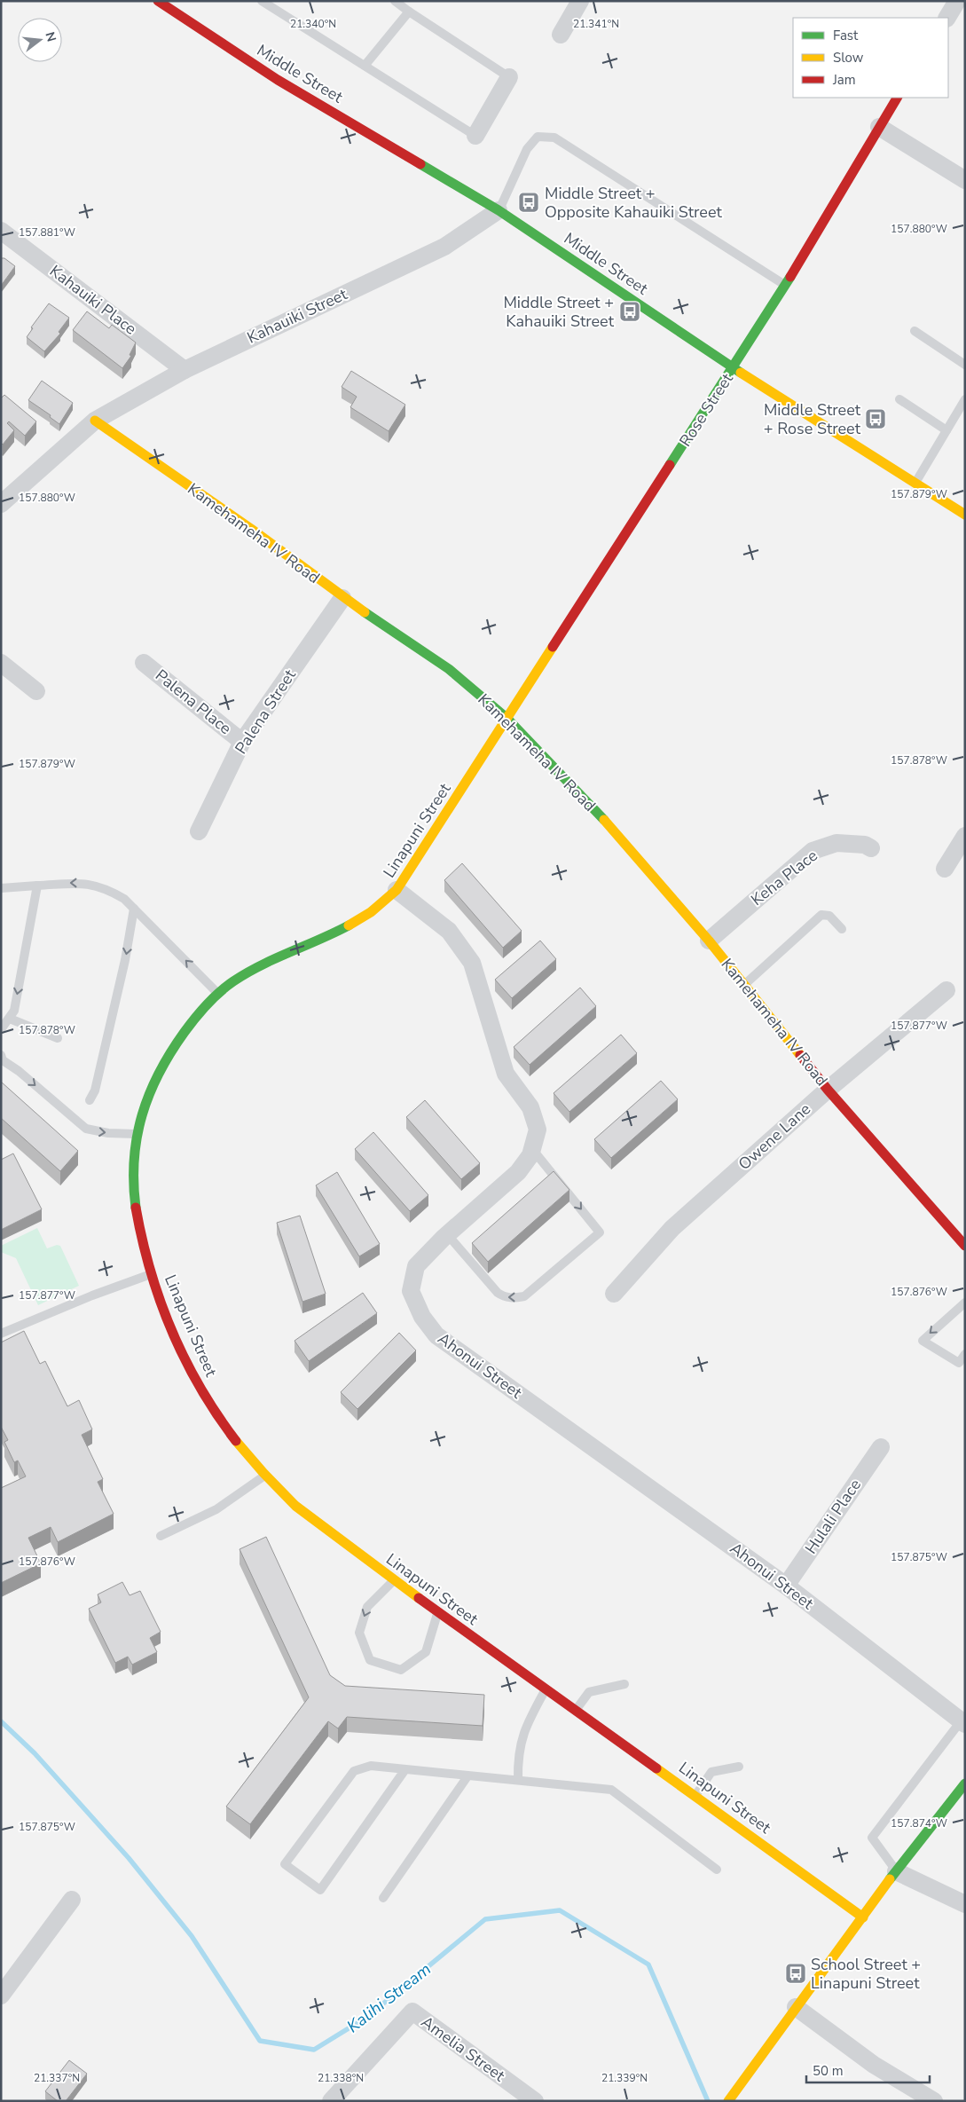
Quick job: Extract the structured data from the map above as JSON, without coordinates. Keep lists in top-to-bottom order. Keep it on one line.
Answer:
{"streets":{"street":["Middle Street","Kahauiki Place","Kahauiki Street","Rose Street","Kamehameha IV Road","Palena Place","Palena Street","Linapuni Street","Keha Place","Owene Lane","Ahonui Street","Hulali Place","Amelia Street"]},"crossings":[["Middle Street","Kahauiki Street"],["Middle Street","Rose Street"],["Kahauiki Place","Kahauiki Street"],["Kahauiki Street","Kamehameha IV Road"],["Rose Street","Kamehameha IV Road"],["Rose Street","Linapuni Street"],["Kamehameha IV Road","Palena Street"],["Kamehameha IV Road","Linapuni Street"],["Kamehameha IV Road","Keha Place"],["Kamehameha IV Road","Owene Lane"],["Palena Place","Palena Street"],["Linapuni Street","Ahonui Street"],["Ahonui Street","Hulali Place"]],"water":["Kalihi Stream"],"places":{"bus stop":["Middle Street + Opposite Kahauiki Street","Middle Street + Kahauiki Street","Middle Street + Rose Street","School Street + Linapuni Street"]},"legend":["Fast","Slow","Jam"],"scale_bar":"50 m","north":"right","coordinates":["21.340°N","21.341°N","157.880°W","157.881°W","157.879°W","157.878°W","157.877°W","157.876°W","157.875°W","157.874°W","21.337°N","21.338°N","21.339°N"]}
